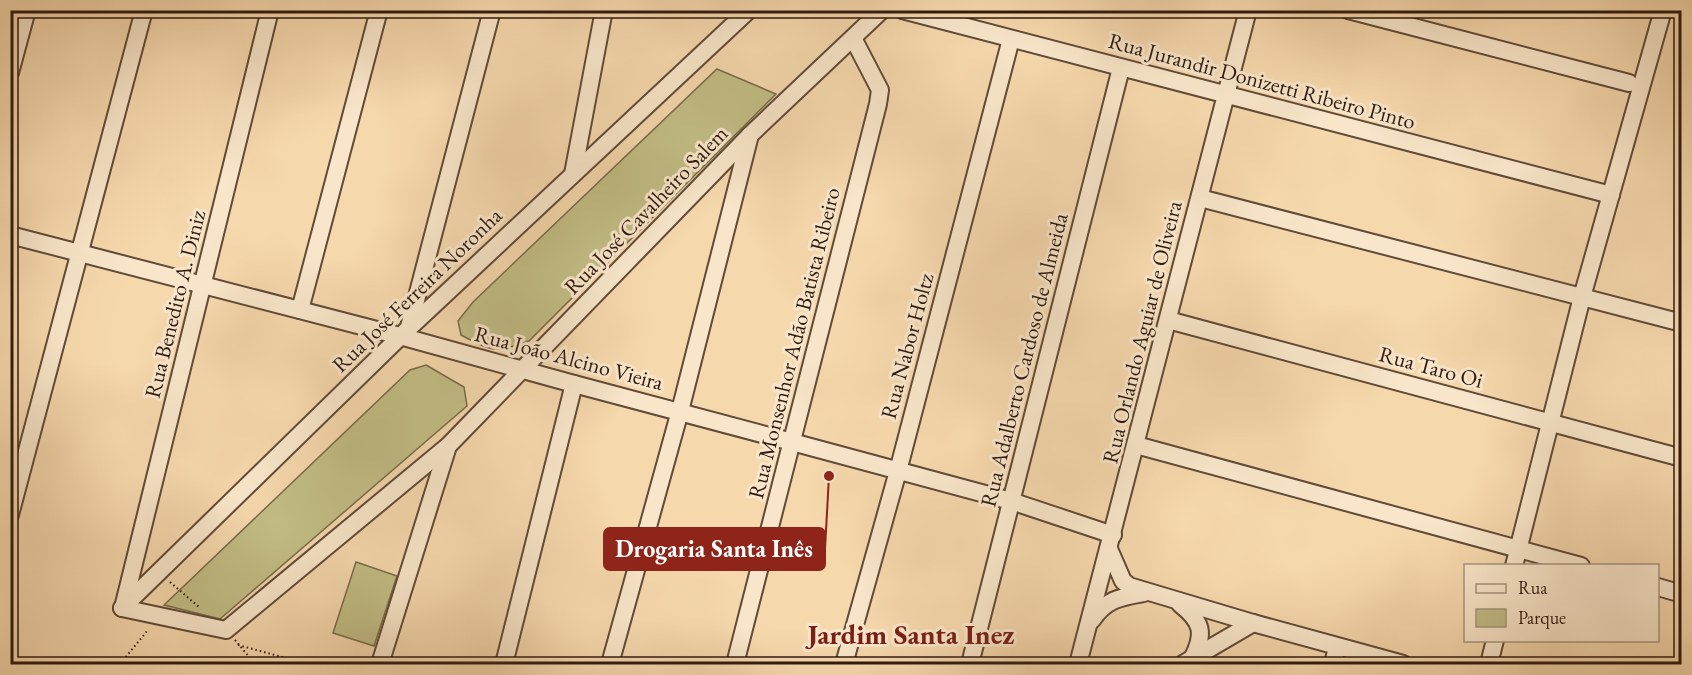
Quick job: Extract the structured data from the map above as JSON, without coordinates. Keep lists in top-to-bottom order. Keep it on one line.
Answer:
{"streets":{"street":["Rua Jurandir Donizetti Ribeiro Pinto","Rua José Cavalheiro Salem","Rua José Ferreira Noronha","Rua Benedito A. Diniz","Rua Orlando Aguiar de Oliveira","Rua Monsenhor Adão Batista Ribeiro","Rua Nabor Holtz","Rua João Alcino Vieira","Rua Adalberto Cardoso de Almeida","Rua Taro Oi"]},"crossings":[["Rua Jurandir Donizetti Ribeiro Pinto","Rua Orlando Aguiar de Oliveira"],["Rua Jurandir Donizetti Ribeiro Pinto","Rua Nabor Holtz"],["Rua Jurandir Donizetti Ribeiro Pinto","Rua Adalberto Cardoso de Almeida"],["Rua José Cavalheiro Salem","Rua Monsenhor Adão Batista Ribeiro"],["Rua José Cavalheiro Salem","Rua João Alcino Vieira"],["Rua José Ferreira Noronha","Rua Benedito A. Diniz"],["Rua José Ferreira Noronha","Rua João Alcino Vieira"],["Rua Benedito A. Diniz","Rua João Alcino Vieira"],["Rua Orlando Aguiar de Oliveira","Rua João Alcino Vieira"],["Rua Orlando Aguiar de Oliveira","Rua Taro Oi"],["Rua Monsenhor Adão Batista Ribeiro","Rua João Alcino Vieira"],["Rua Nabor Holtz","Rua João Alcino Vieira"],["Rua João Alcino Vieira","Rua Adalberto Cardoso de Almeida"]],"districts":["Jardim Santa Inez"],"places":["Drogaria Santa Inês"],"legend":["Rua","Parque"]}
